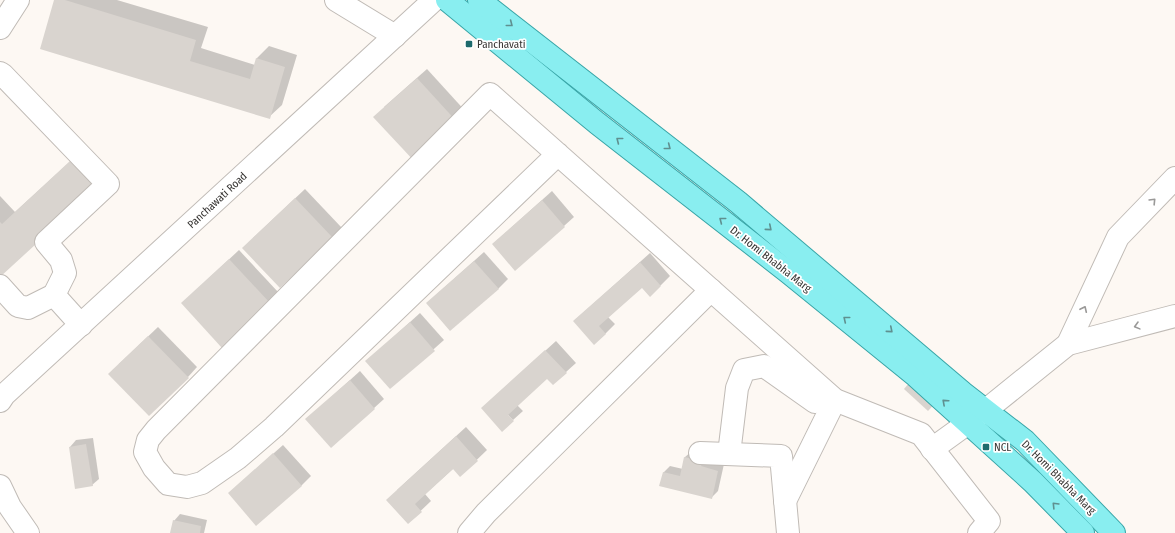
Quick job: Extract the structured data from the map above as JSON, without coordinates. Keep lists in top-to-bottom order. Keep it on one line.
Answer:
{"streets":{"main road":["Dr. Homi Bhabha Marg"],"street":["Panchawati Road"]},"places":{"transit":["Panchavati","NCL"]}}
